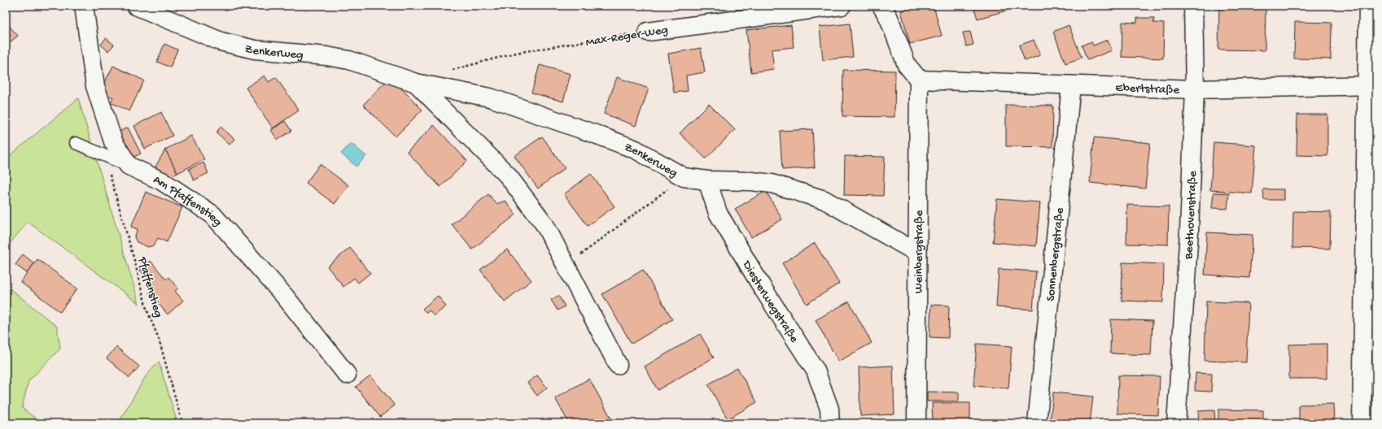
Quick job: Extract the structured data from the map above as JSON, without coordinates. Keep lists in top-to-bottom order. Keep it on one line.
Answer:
{"streets":{"street":["Max-Reger-Weg","Zenkerweg","Ebertstraße","Am Pfaffenstieg","Beethovenstraße","Weinbergstraße","Sonnenbergstraße","Diesterwegstraße"],"path":["Pfaffenstieg"]},"crossings":[["Zenkerweg","Weinbergstraße"],["Zenkerweg","Diesterwegstraße"],["Ebertstraße","Beethovenstraße"],["Ebertstraße","Weinbergstraße"],["Ebertstraße","Sonnenbergstraße"]]}
